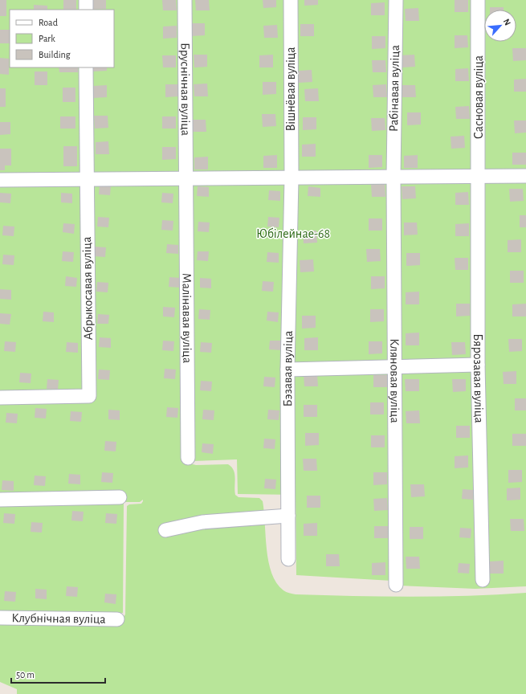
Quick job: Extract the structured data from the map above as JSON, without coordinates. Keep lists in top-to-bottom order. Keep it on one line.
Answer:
{"streets":{"street":["Рабінавая вуліца","Бруснічная вуліца","Вішнёвая вуліца","Сасновая вуліца","Абрыкосавая вуліца","Малінавая вуліца","Бэзавая вуліца","Бярозавая вуліца","Кляновая вуліца","Клубнічная вуліца"]},"crossings":[["Рабінавая вуліца","Кляновая вуліца"],["Бруснічная вуліца","Малінавая вуліца"],["Вішнёвая вуліца","Бэзавая вуліца"],["Сасновая вуліца","Бярозавая вуліца"]],"parks":["Юбілейнае-68"],"legend":["Road","Park","Building"],"scale_bar":"50 m","north":"top right"}
